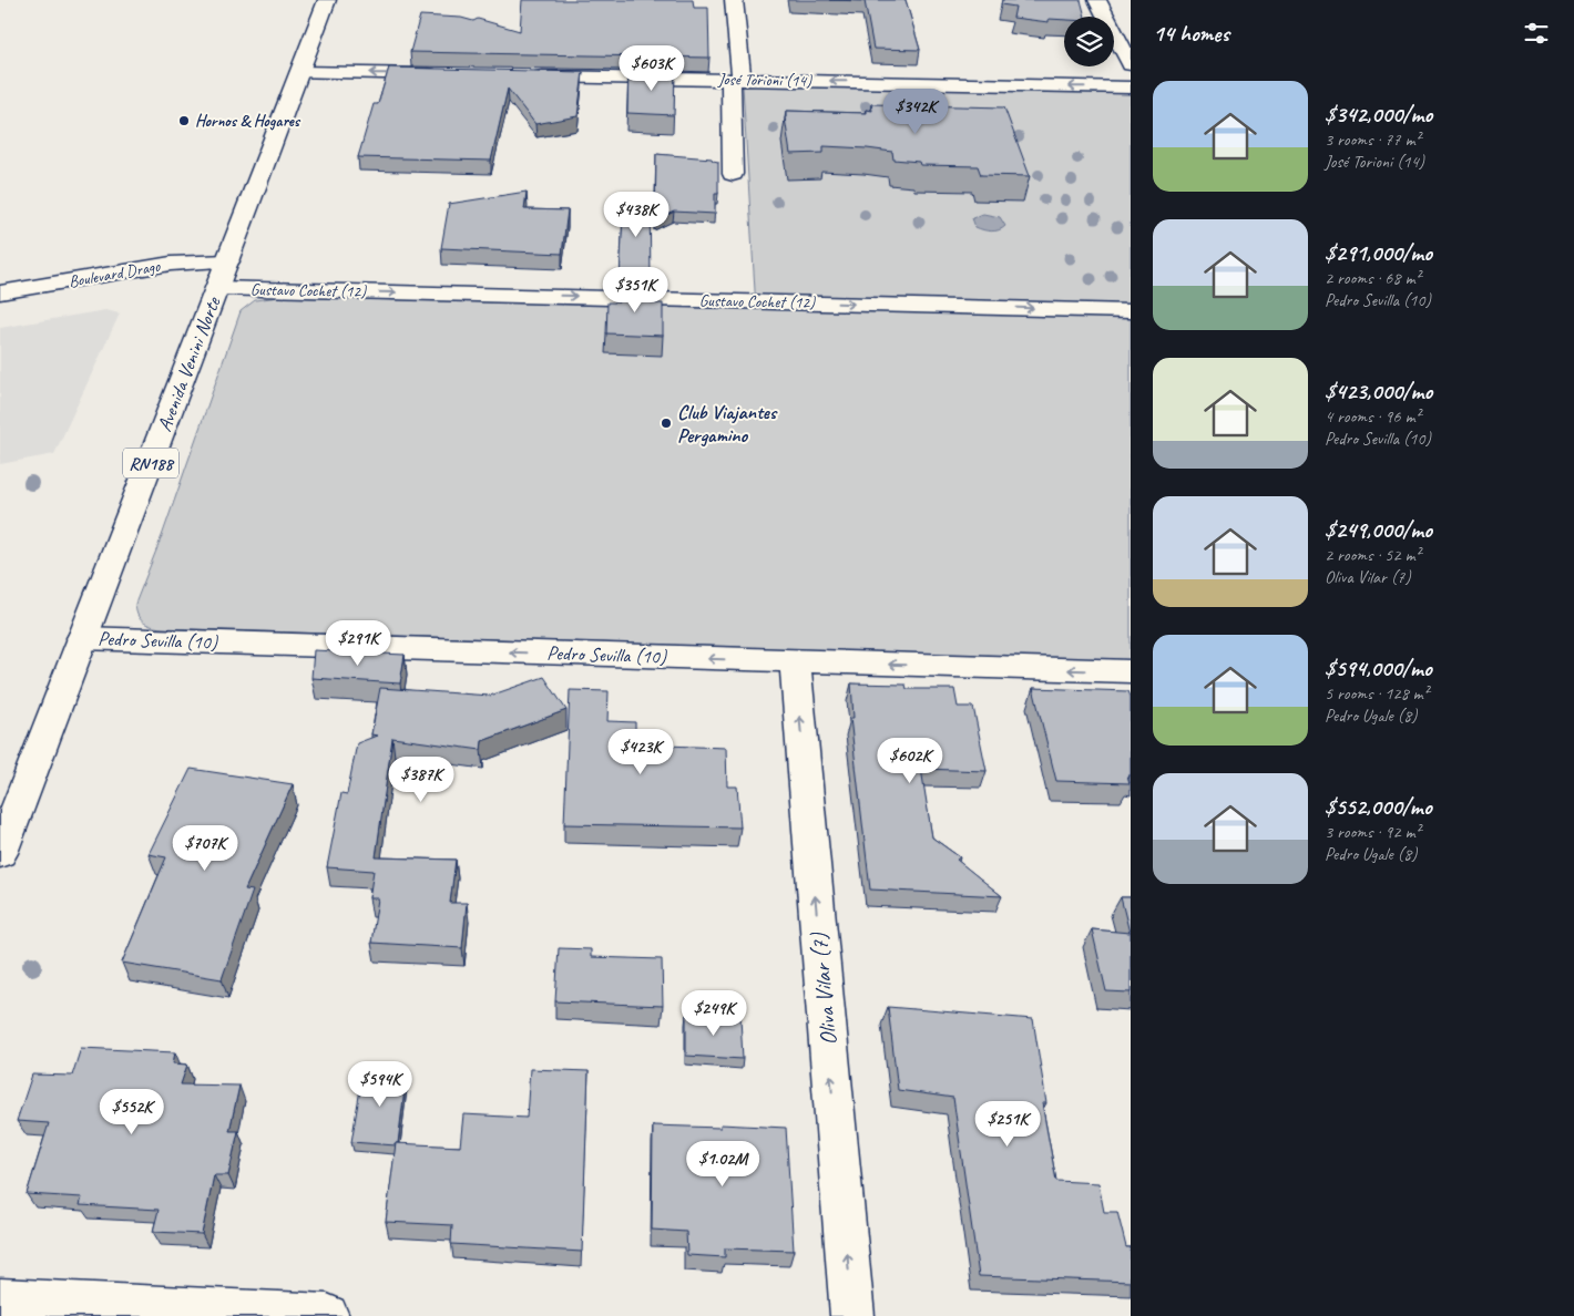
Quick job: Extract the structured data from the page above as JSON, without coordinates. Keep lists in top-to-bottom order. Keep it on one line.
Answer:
{"streets":{"main road":["José Torioni (14)","Boulevard Drago","Gustavo Cochet (12)","Avenida Venini Norte","RN188","Pedro Sevilla (10)","Oliva Vilar (7)"]},"crossings":[["Boulevard Drago","Avenida Venini Norte"],["Gustavo Cochet (12)","Avenida Venini Norte"],["Avenida Venini Norte","Pedro Sevilla (10)"],["Pedro Sevilla (10)","Oliva Vilar (7)"]],"one_way":["José Torioni (14)","Gustavo Cochet (12)","Pedro Sevilla (10)","Oliva Vilar (7)"],"places":["Hornos & Hogares","Club Viajantes Pergamino"],"page":{"heading":"14 homes","price":["$603K","$342K","$438K","$351K","$291K","$423K","$602K","$387K","$707K","$249K","$594K","$552K","$251K","$1.02M"],"list":[{"name":"$342,000/mo","note":"3 rooms · 77 m² · José Torioni (14)"},{"name":"$291,000/mo","note":"2 rooms · 68 m² · Pedro Sevilla (10)"},{"name":"$423,000/mo","note":"4 rooms · 96 m² · Pedro Sevilla (10)"},{"name":"$249,000/mo","note":"2 rooms · 52 m² · Oliva Vilar (7)"},{"name":"$594,000/mo","note":"5 rooms · 128 m² · Pedro Ugale (8)"},{"name":"$552,000/mo","note":"3 rooms · 92 m² · Pedro Ugale (8)"}]}}
